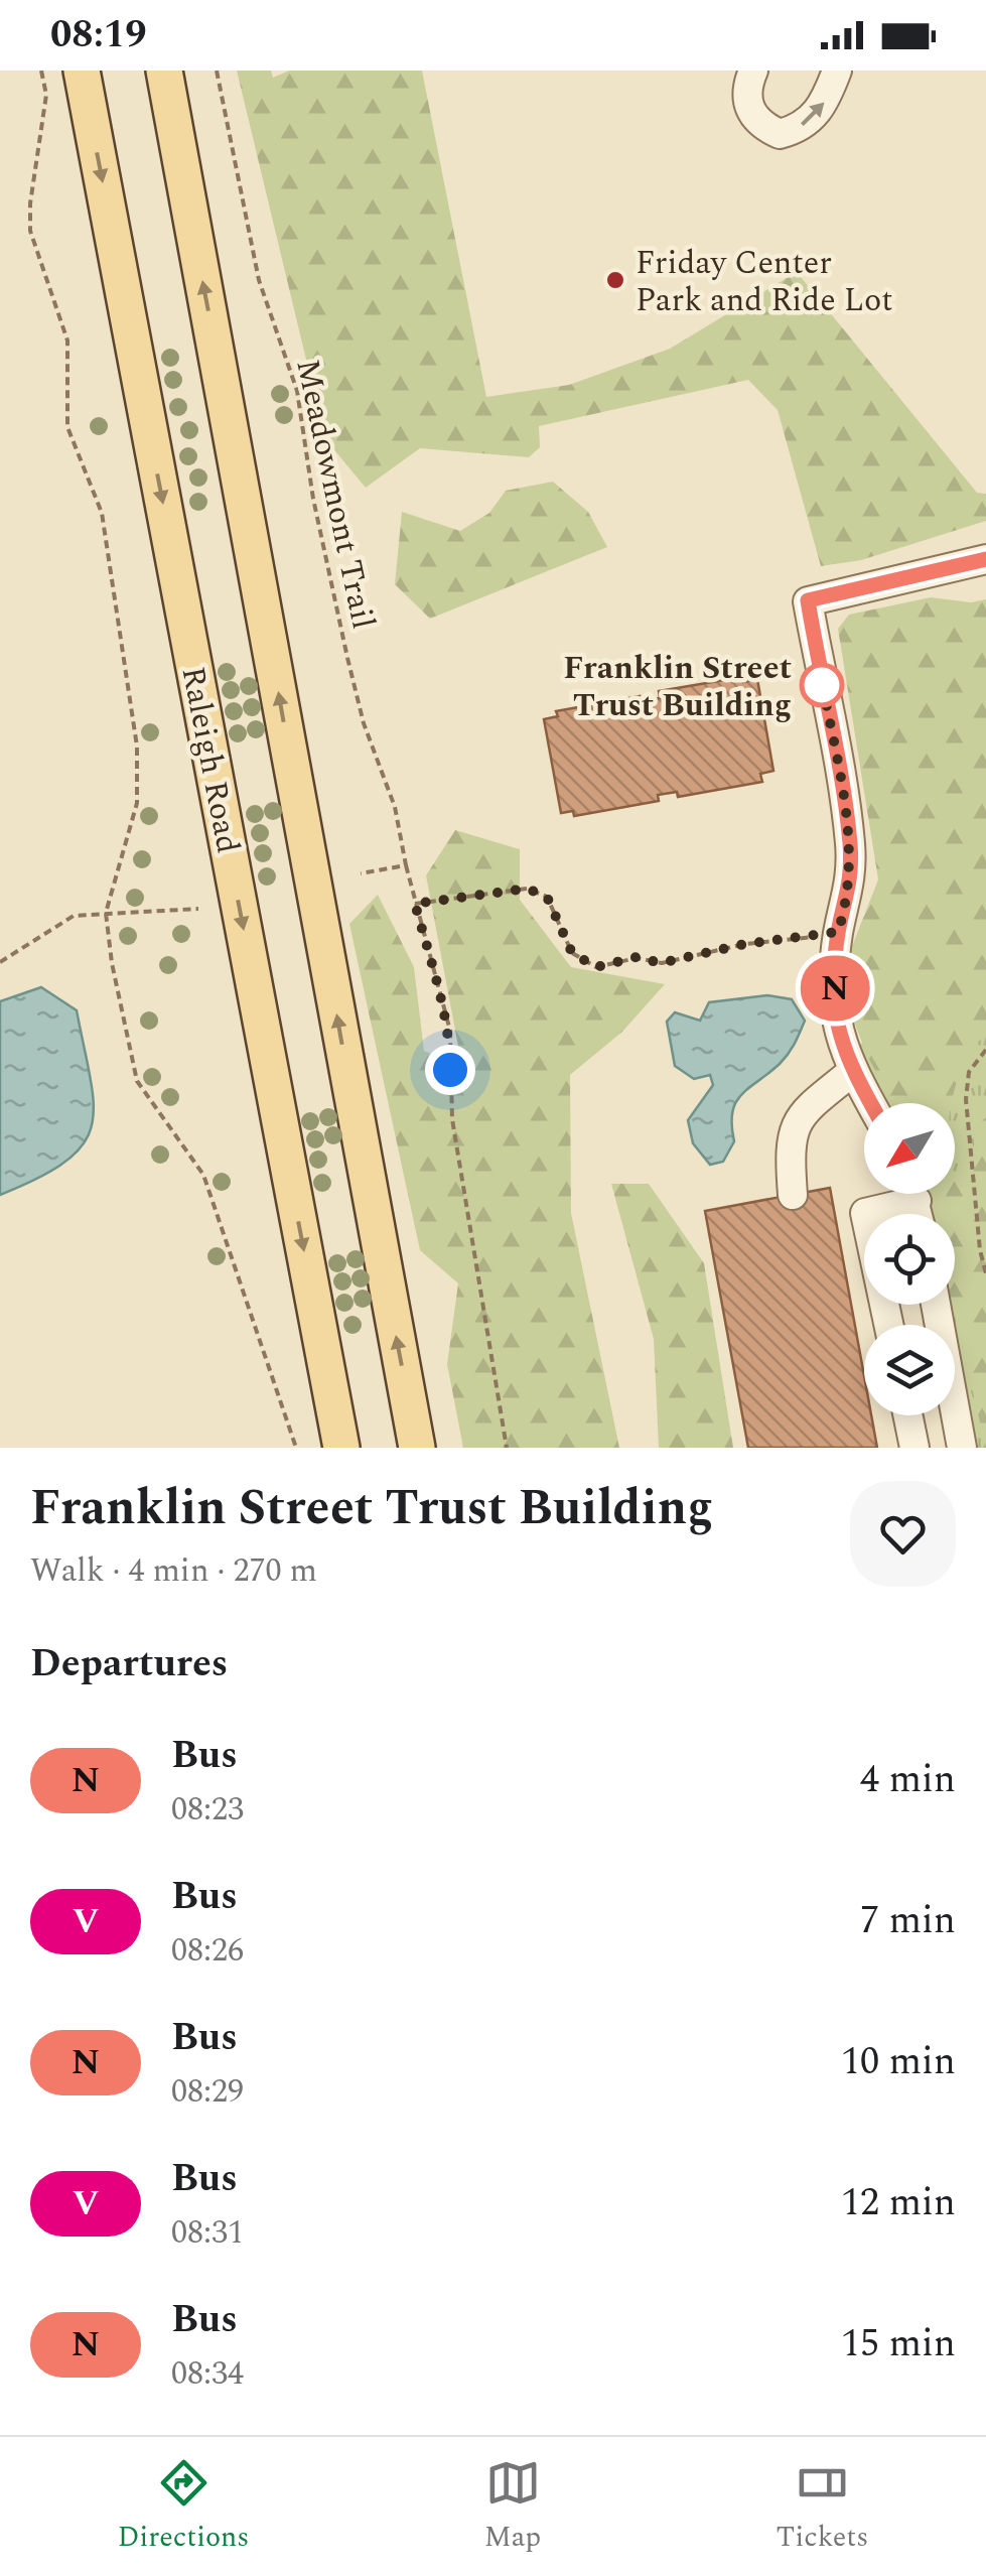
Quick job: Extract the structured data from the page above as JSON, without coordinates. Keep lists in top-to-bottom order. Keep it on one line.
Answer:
{"streets":{"main road":["Raleigh Road"],"path":["Meadowmont Trail"]},"places":["Friday Center Park and Ride Lot","Franklin Street Trust Building"],"lines":["bus line N"],"north":"bottom left","page":{"status":"08:19","on_map":"N","heading":[["Franklin Street Trust Building","Walk · 4 min · 270 m"],"Departures"],"list":[{"mark":"N","name":"Bus","note":"08:23","value":"4 min"},{"mark":"V","name":"Bus","note":"08:26","value":"7 min"},{"mark":"N","name":"Bus","note":"08:29","value":"10 min"},{"mark":"V","name":"Bus","note":"08:31","value":"12 min"},{"mark":"N","name":"Bus","note":"08:34","value":"15 min"}],"tabs":["Directions","Map","Tickets"]}}
